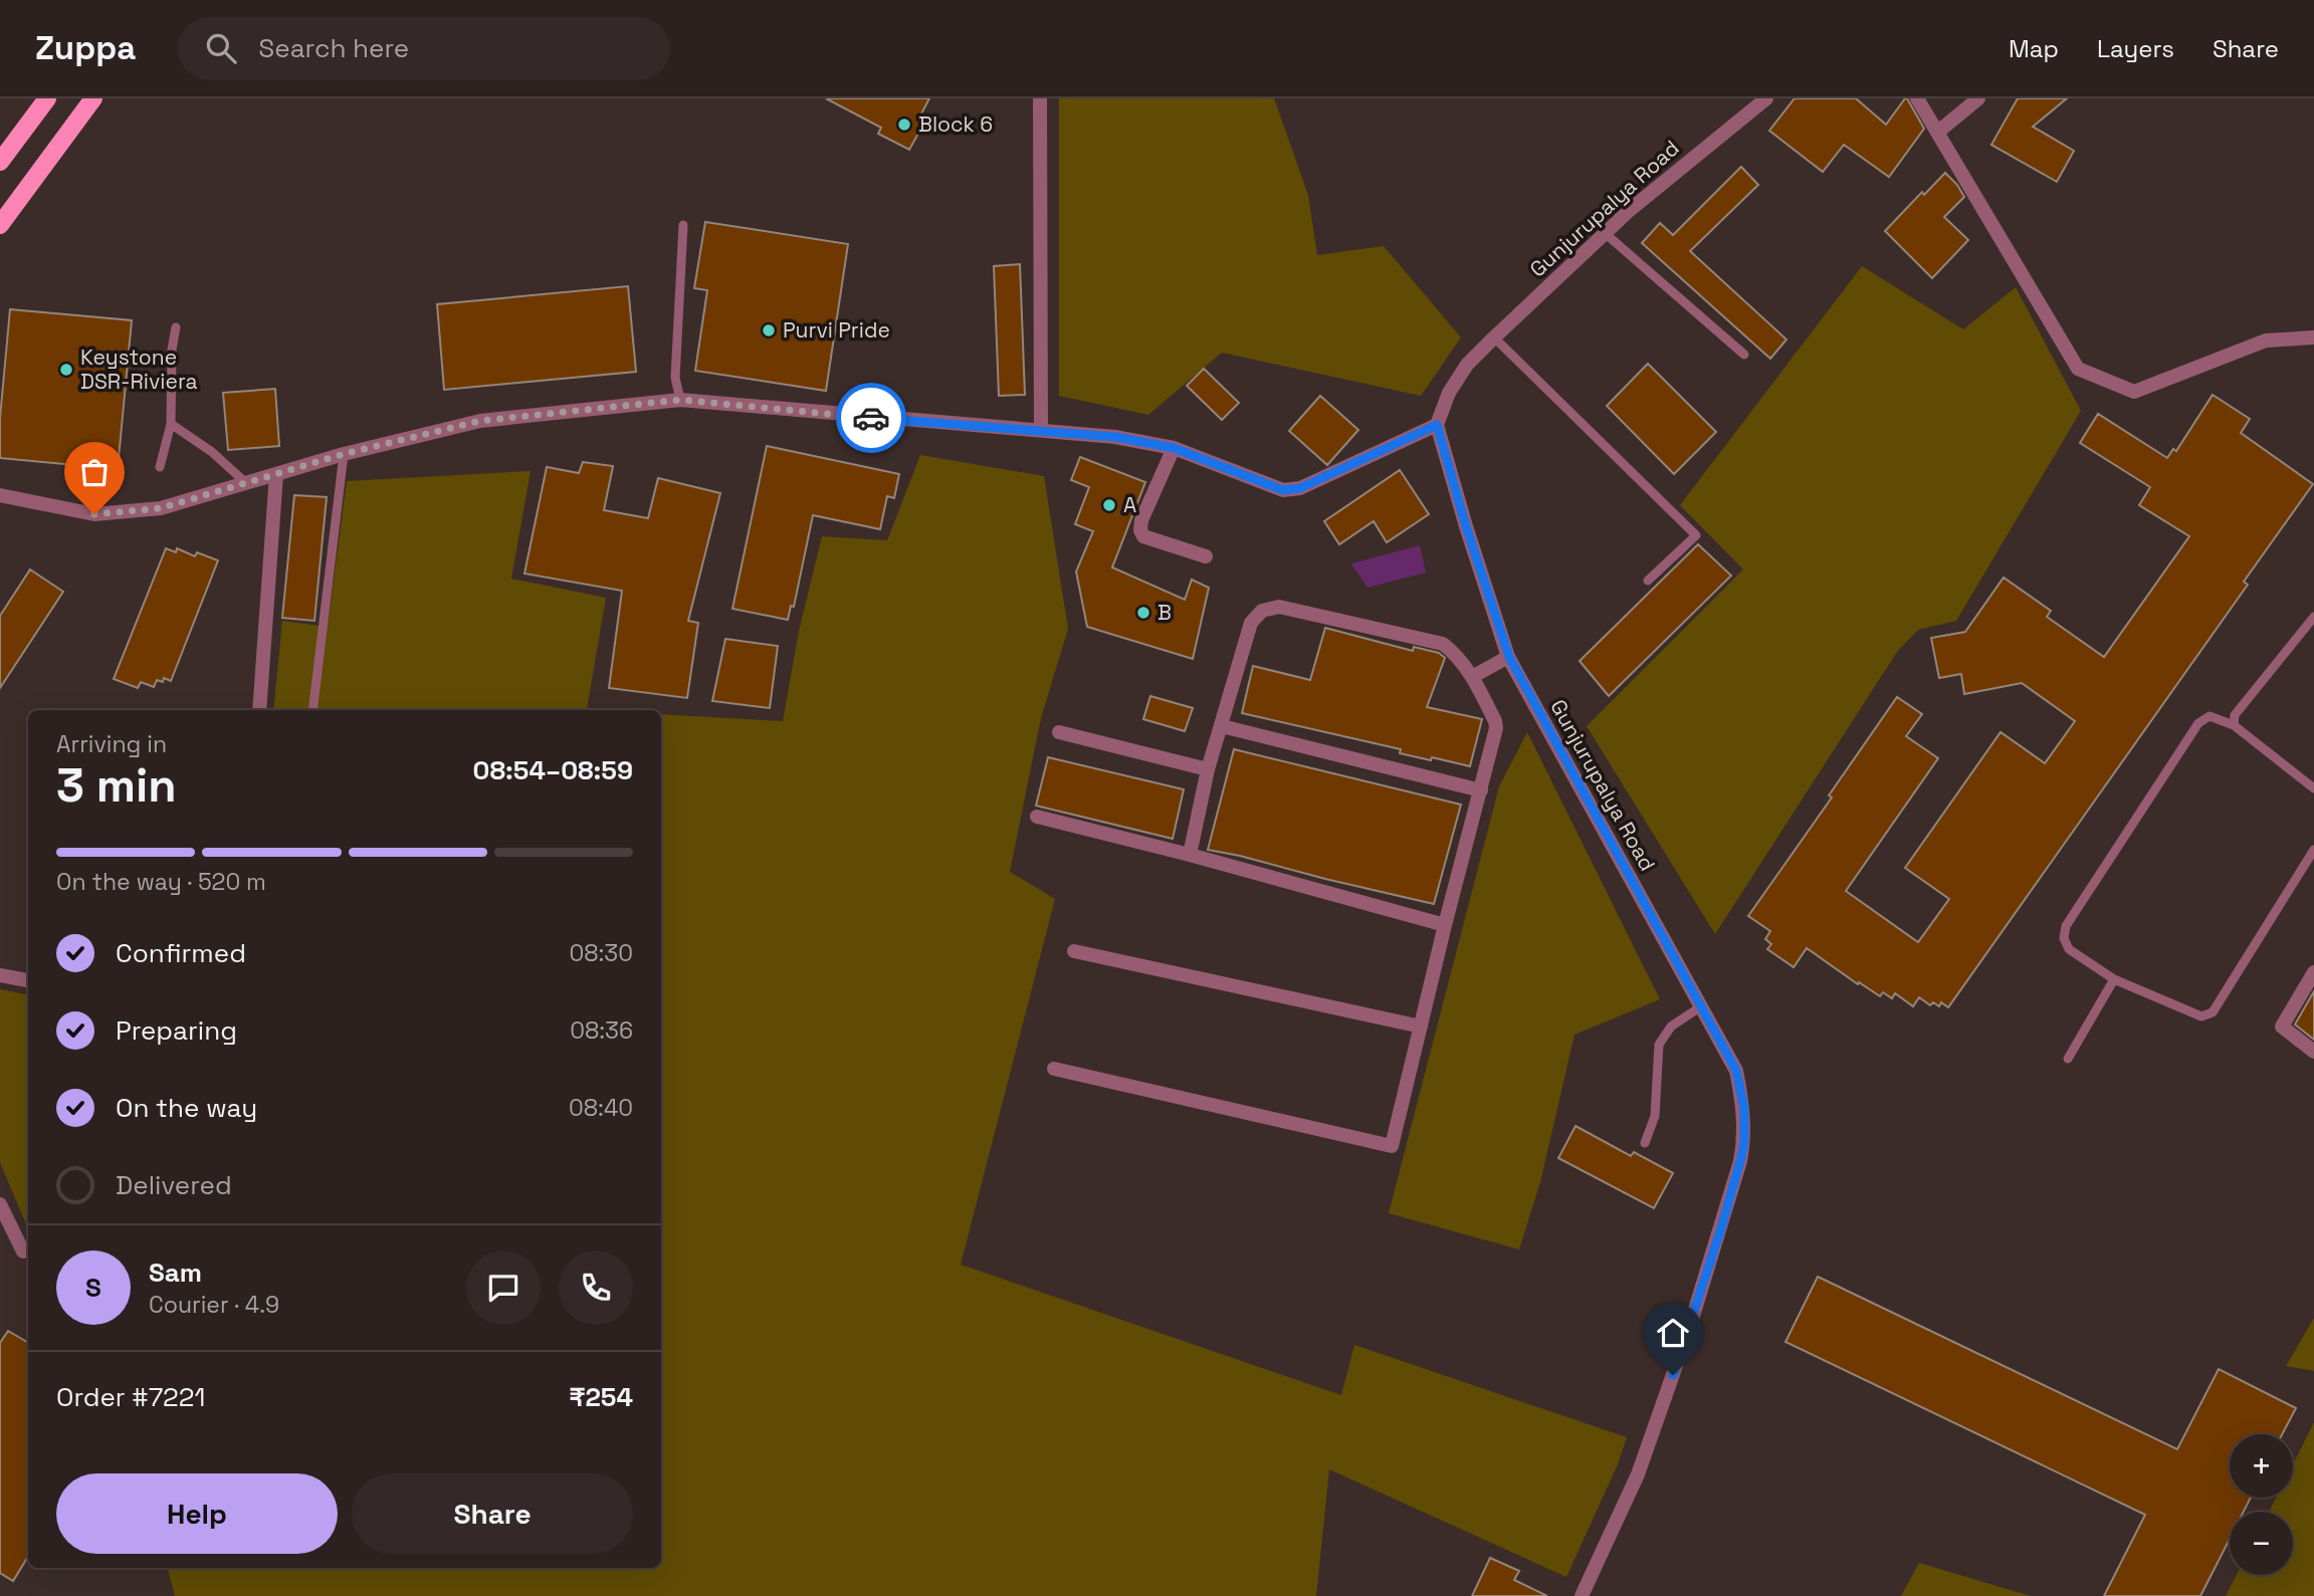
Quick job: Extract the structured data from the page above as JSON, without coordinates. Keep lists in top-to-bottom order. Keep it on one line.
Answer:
{"streets":{"street":["Gunjurupalya Road"]},"places":["Block 6","Purvi Pride","Keystone DSR-Riviera","A","B"],"page":{"header":"Zuppa","search":"Search here","nav":["Map","Layers","Share"],"heading":["3 min","Arriving in","08:54–08:59"],"panel":["Sam","Courier · 4.9","Order #7221","₹254"],"bar":"On the way · 520 m","list":[["Confirmed","08:30"],["Preparing","08:36"],["On the way","08:40"],"Delivered"],"round":"S","map_buttons":["+","−"],"buttons":["Help","Share"]}}
